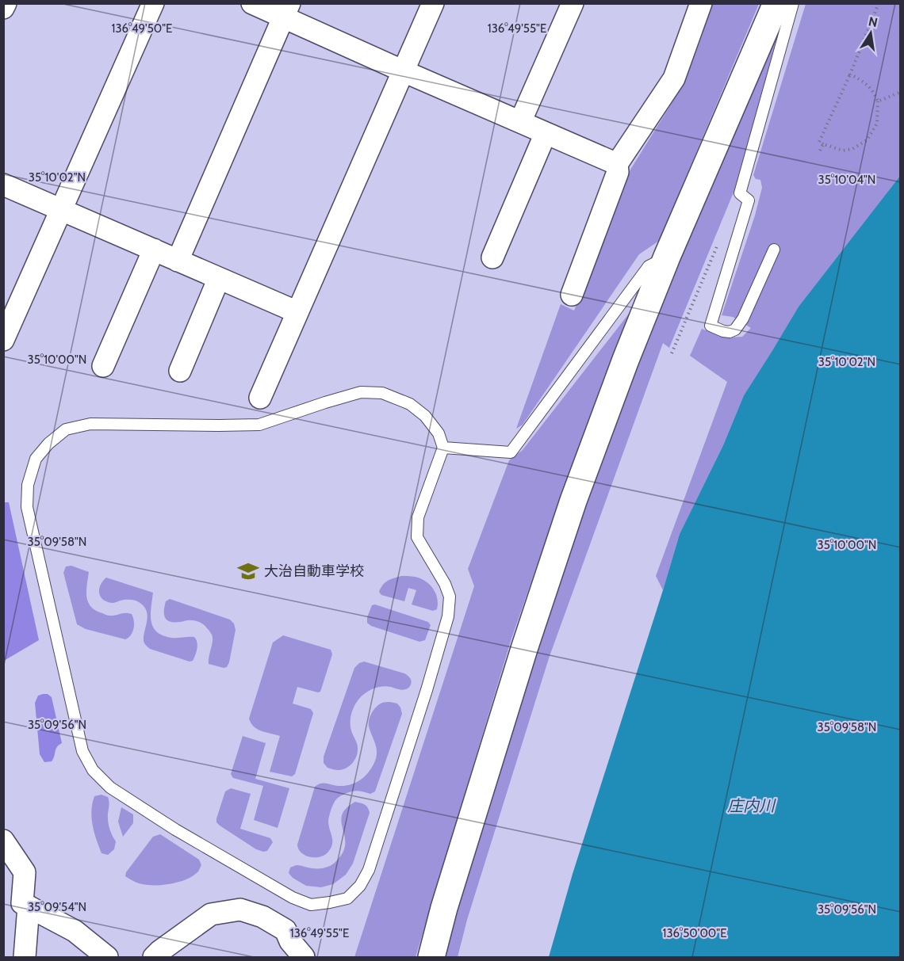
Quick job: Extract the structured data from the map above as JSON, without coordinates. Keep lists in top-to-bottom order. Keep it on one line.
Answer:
{"water":["庄内川"],"places":{"school or university":["大治自動車学校"]},"north":"top","coordinates":["136°49'50\"E","136°49'55\"E","35°10'02\"N","35°10'04\"N","35°10'00\"N","35°09'58\"N","35°09'56\"N","35°09'54\"N","136°50'00\"E"]}
